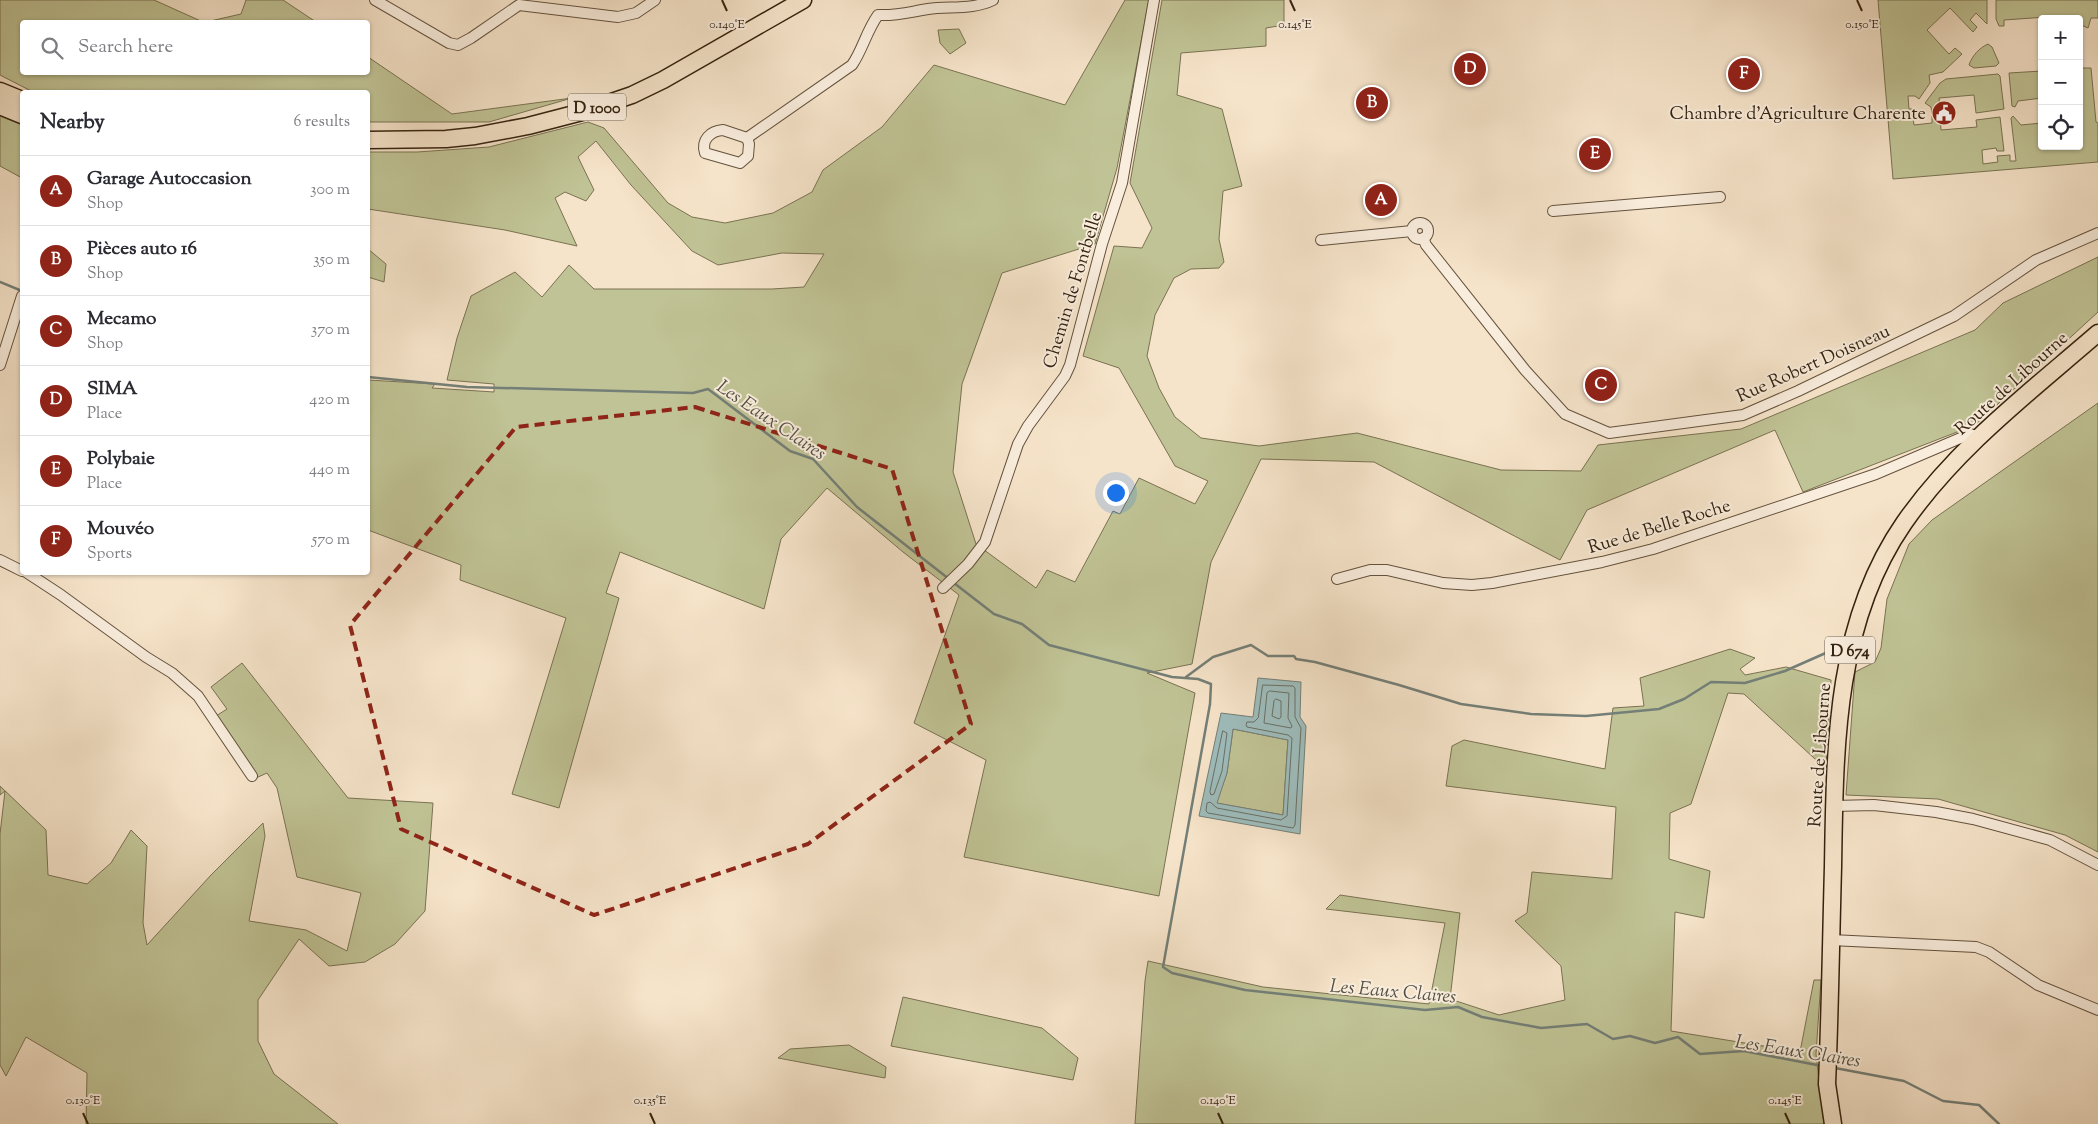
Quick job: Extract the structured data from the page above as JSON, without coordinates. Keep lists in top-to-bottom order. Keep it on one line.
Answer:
{"streets":{"main road":["D 1000","Route de Libourne","D 674"],"street":["Chemin de Fontbelle","Rue Robert Doisneau","Rue de Belle Roche"]},"crossings":[["Route de Libourne","Rue de Belle Roche"]],"water":["Les Eaux Claires"],"places":{"public building":["Chambre d'Agriculture Charente"]},"page":{"map_buttons":["+","−"],"search":"Search here","pins":["D","F","B","E","A","C"],"heading":["Nearby","6 results"],"list":[{"mark":"A","name":"Garage Autoccasion","note":"Shop","value":"300 m"},{"mark":"B","name":"Pièces auto 16","note":"Shop","value":"350 m"},{"mark":"C","name":"Mecamo","note":"Shop","value":"370 m"},{"mark":"D","name":"SIMA","note":"Place","value":"420 m"},{"mark":"E","name":"Polybaie","note":"Place","value":"440 m"},{"mark":"F","name":"Mouvéo","note":"Sports","value":"570 m"}]},"coordinates":["0.140°E","0.145°E","0.150°E","0.130°E","0.135°E"]}
